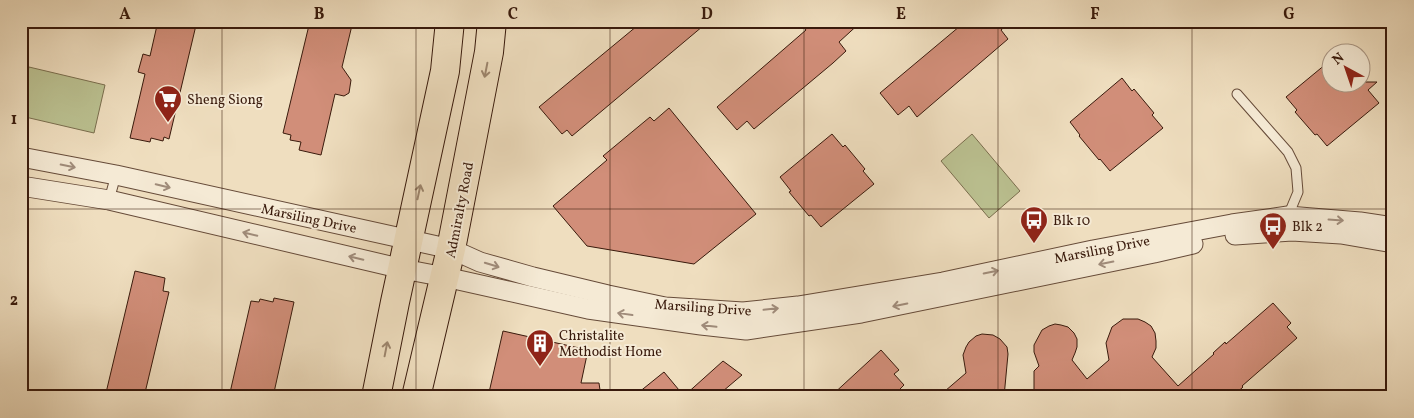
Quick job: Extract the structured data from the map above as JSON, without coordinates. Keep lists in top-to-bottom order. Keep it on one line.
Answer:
{"streets":{"main road":["Admiralty Road"],"street":["Marsiling Drive"]},"crossings":[["Admiralty Road","Marsiling Drive"]],"places":{"supermarket":["Sheng Siong"],"bus stop":["Blk 10","Blk 2"],"building":["Christalite Methodist Home"]},"north":"top left","grid":{"columns":["A","B","C","D","E","F","G"],"rows":["1","2"]}}
